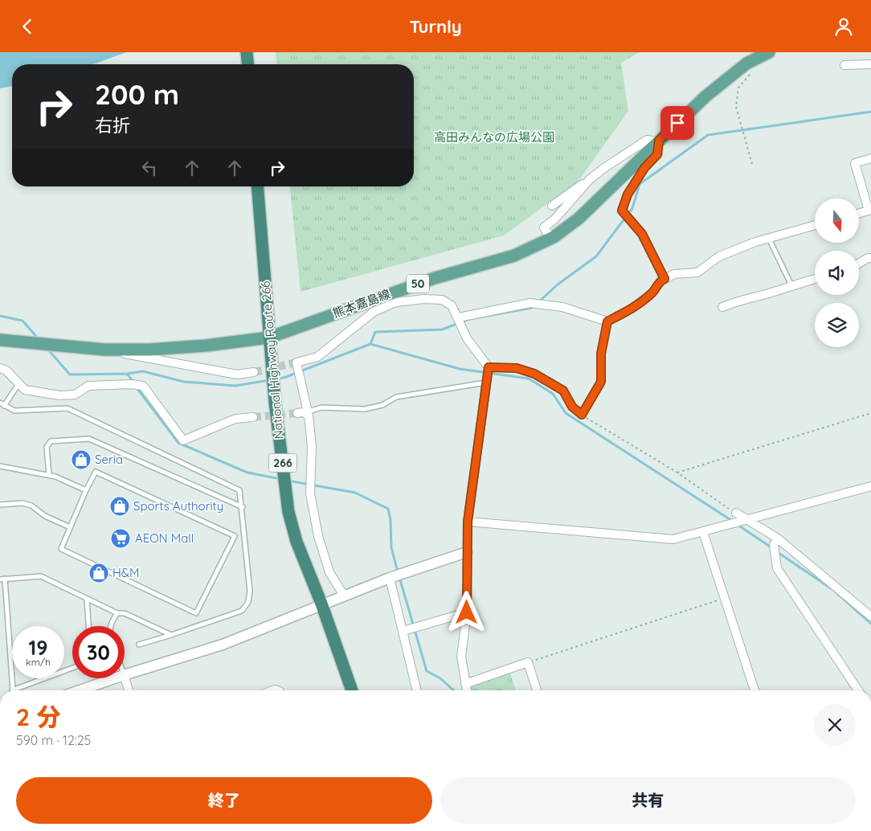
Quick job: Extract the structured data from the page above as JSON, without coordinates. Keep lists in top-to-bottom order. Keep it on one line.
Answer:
{"streets":{"highway":["National Highway Route 266","266"],"main road":["50","熊本嘉島線"]},"crossings":[["熊本嘉島線","National Highway Route 266"]],"parks":["高田みんなの広場公園"],"places":{"shop":["Seria","Sports Authority","H&M"],"supermarket":["AEON Mall"]},"north":"bottom","page":{"header":"Turnly","turn":["200 m","右折"],"speed":"19 km/h","limit":"30","heading":["2 分","590 m · 12:25"],"buttons":["終了","共有"]}}
